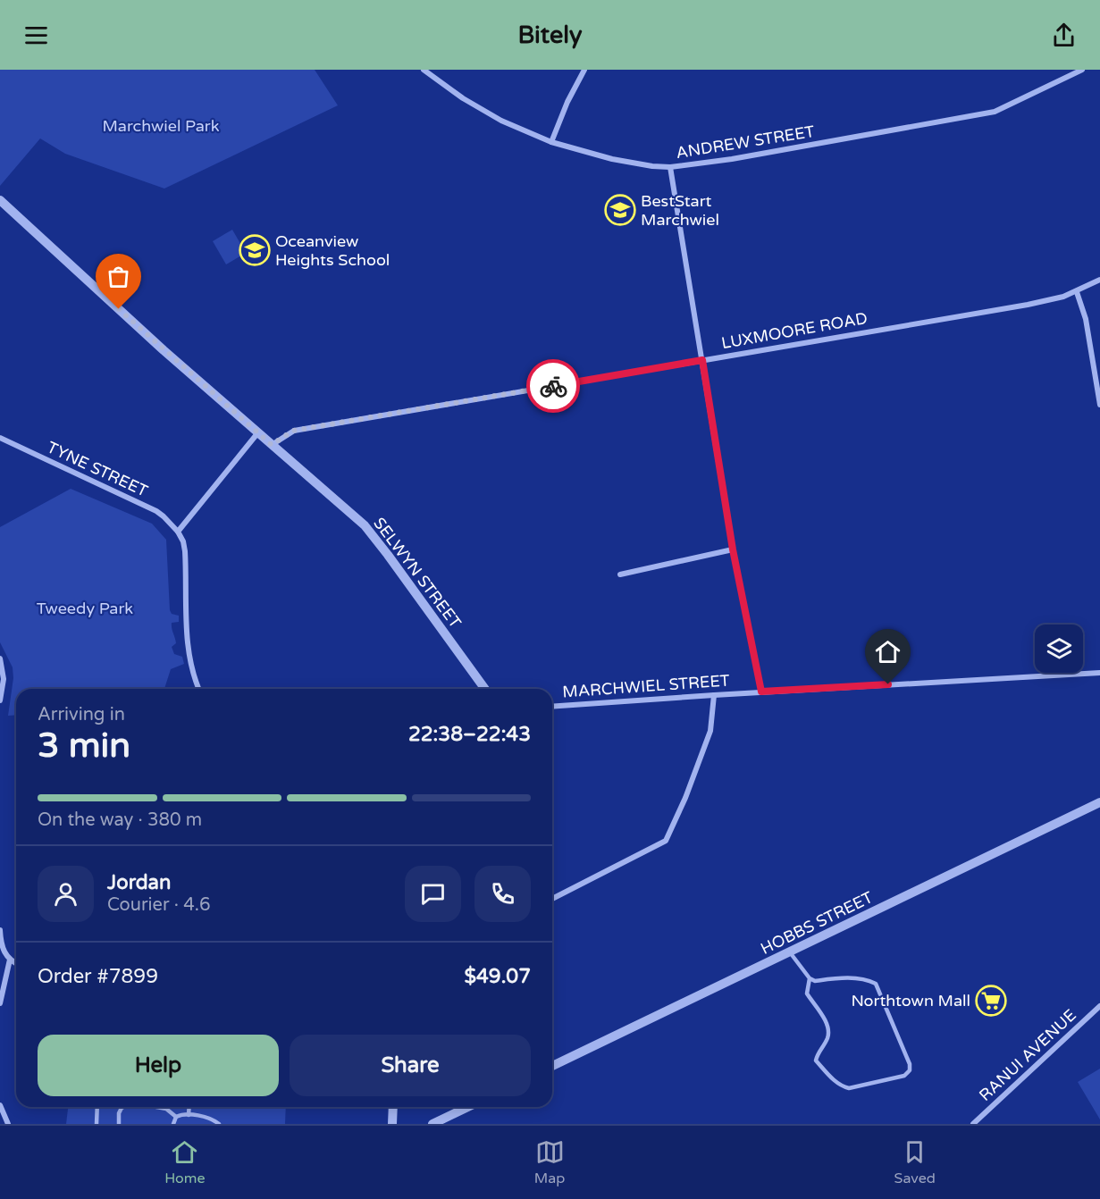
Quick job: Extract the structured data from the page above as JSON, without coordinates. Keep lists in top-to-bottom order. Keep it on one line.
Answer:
{"streets":{"street":["ANDREW STREET","LUXMOORE ROAD","TYNE STREET","SELWYN STREET","MARCHWIEL STREET","HOBBS STREET","RANUI AVENUE"]},"crossings":[["LUXMOORE ROAD","SELWYN STREET"]],"parks":["Marchwiel Park","Tweedy Park"],"places":{"school or university":["BestStart Marchwiel","Oceanview Heights School"],"supermarket":["Northtown Mall"]},"page":{"header":"Bitely","heading":["3 min","Arriving in","22:38–22:43"],"panel":["Jordan","Courier · 4.6","Order #7899","$49.07"],"bar":"On the way · 380 m","buttons":["Help","Share"],"tabs":["Home","Map","Saved"]}}
